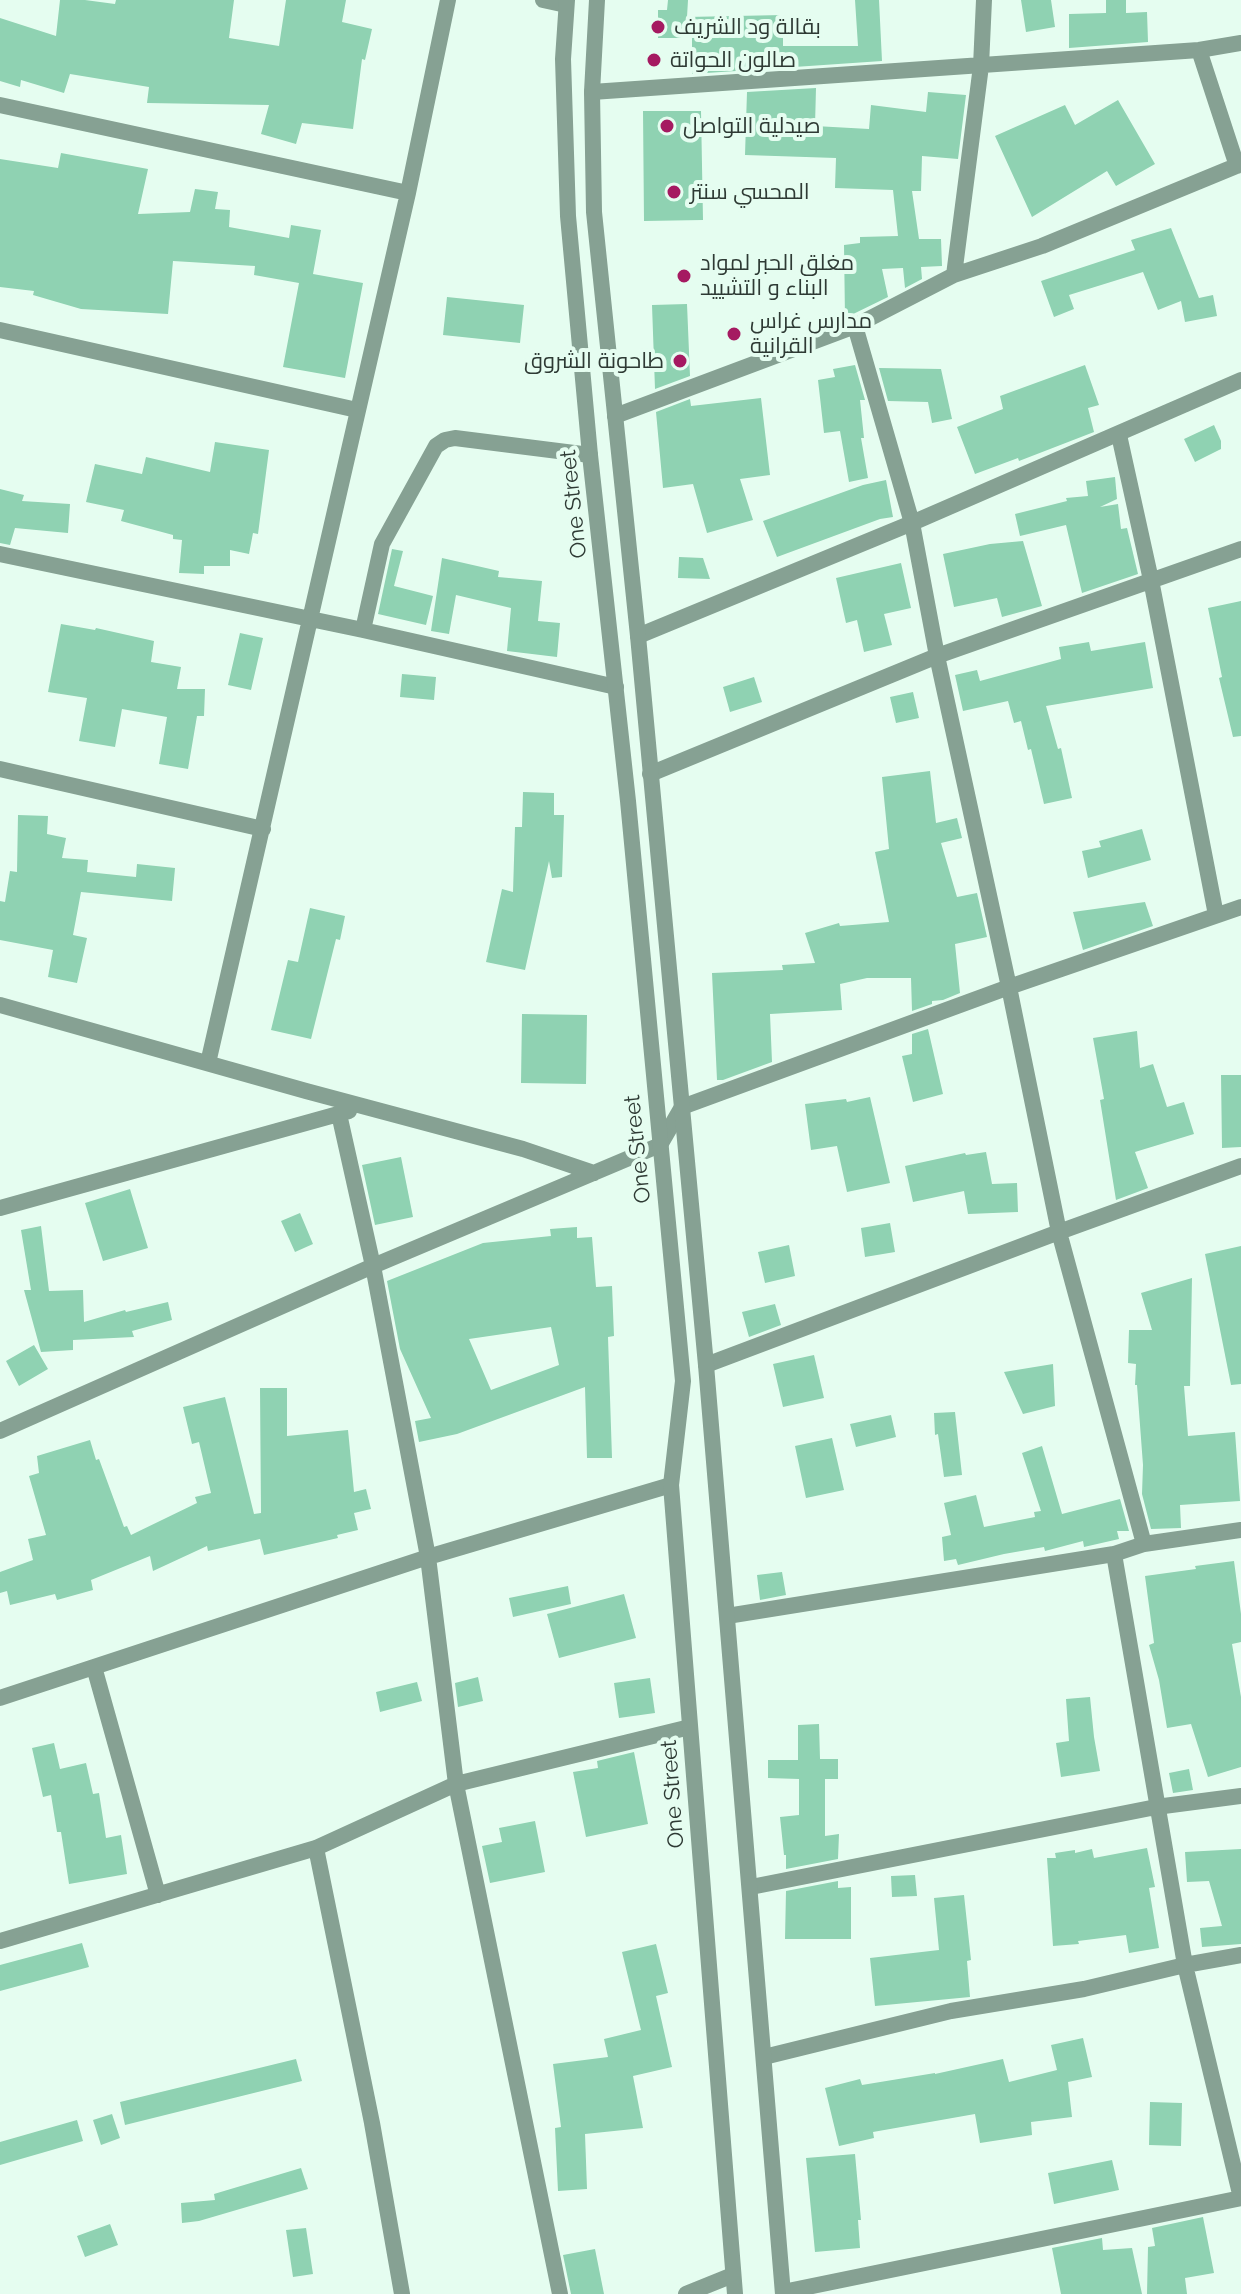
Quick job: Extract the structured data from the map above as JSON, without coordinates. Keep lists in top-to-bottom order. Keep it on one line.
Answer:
{"streets":{"street":["One Street"]},"places":["بقالة ود الشريف","صالون الحواتة","صيدلية التواصل","المحسي سنتر","مغلق الحبر لمواد البناء و التشييد","مدارس غراس القرانية","طاحونة الشروق"]}
